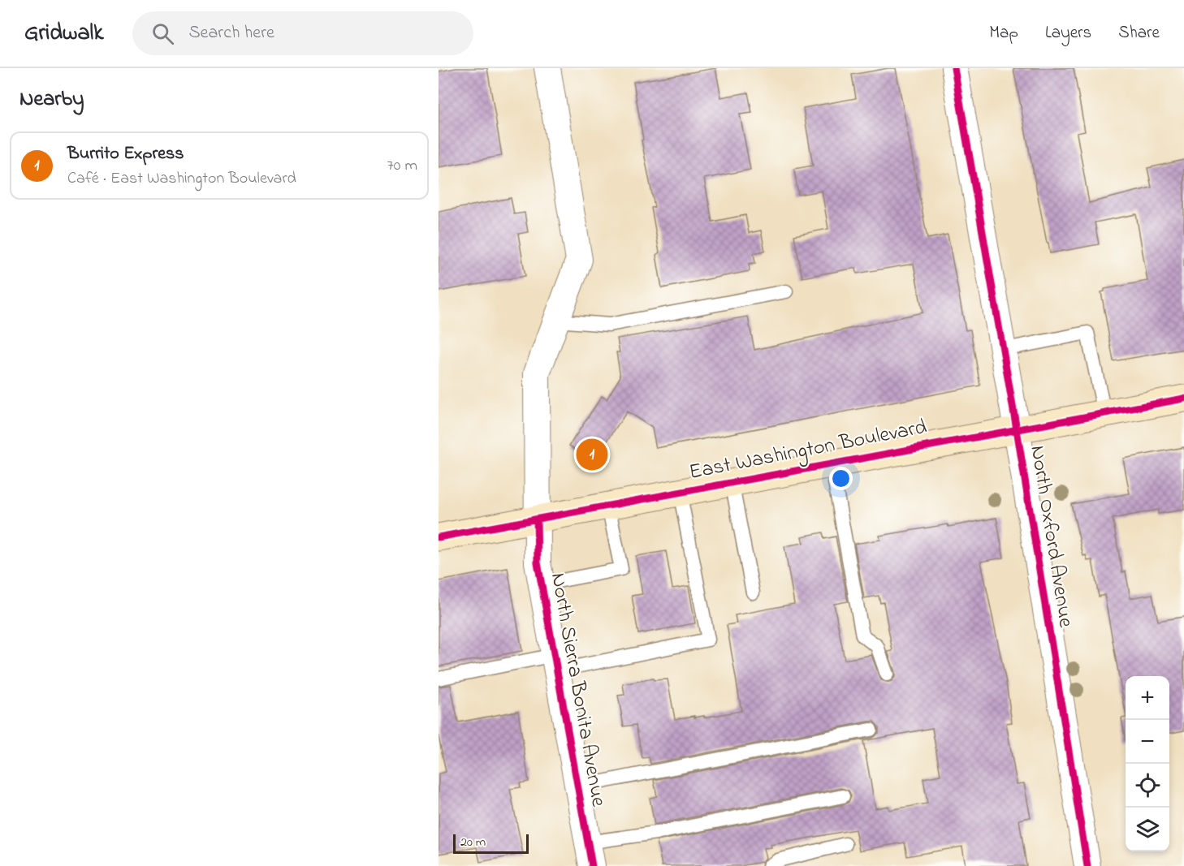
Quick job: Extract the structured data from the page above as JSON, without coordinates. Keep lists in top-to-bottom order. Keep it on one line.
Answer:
{"streets":{"main road":["East Washington Boulevard"],"street":["North Oxford Avenue","North Sierra Bonita Avenue"]},"crossings":[["East Washington Boulevard","North Oxford Avenue"],["East Washington Boulevard","North Sierra Bonita Avenue"]],"scale_bar":"20 m","page":{"header":"Gridwalk","search":"Search here","nav":["Map","Layers","Share"],"heading":"Nearby","list":[{"mark":"1","name":"Burrito Express","note":"Café · East Washington Boulevard","value":"70 m"}],"pins":"1","map_buttons":["+","−"],"scale":"20 m"}}
